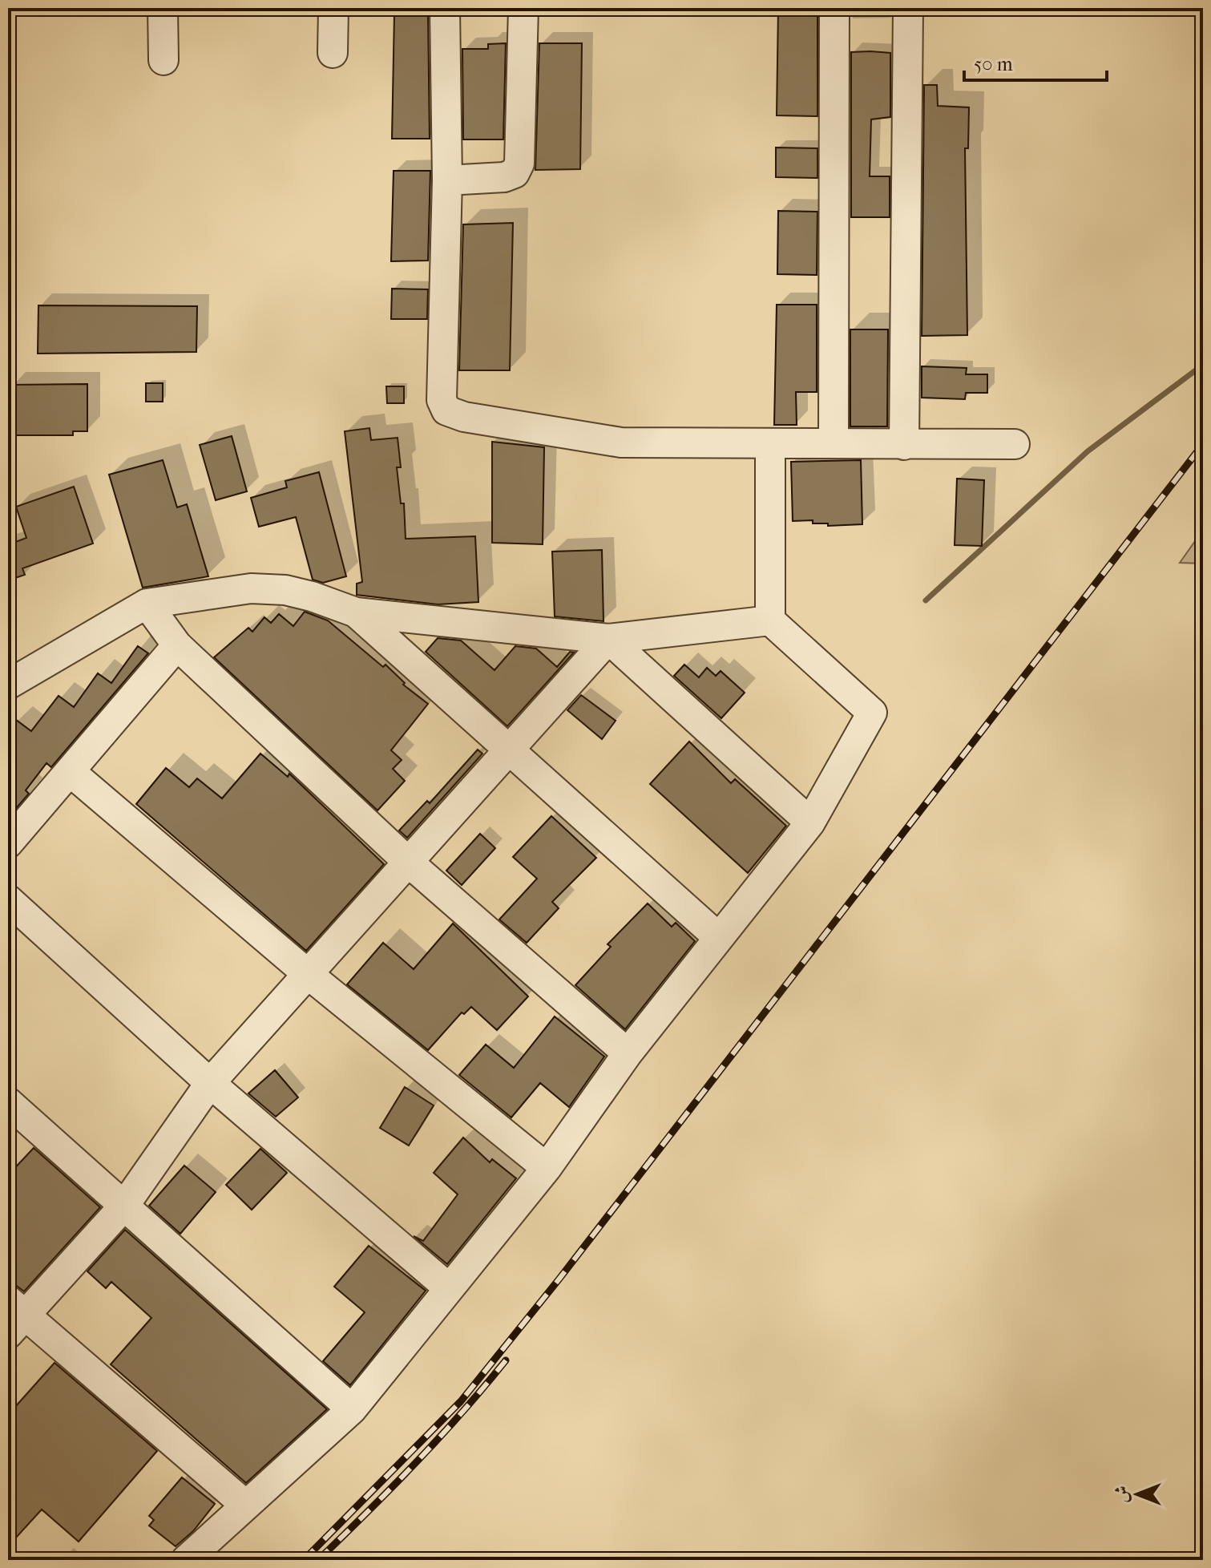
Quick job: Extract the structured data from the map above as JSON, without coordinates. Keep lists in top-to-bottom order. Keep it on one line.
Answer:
{"scale_bar":"50 m","north":"left"}
